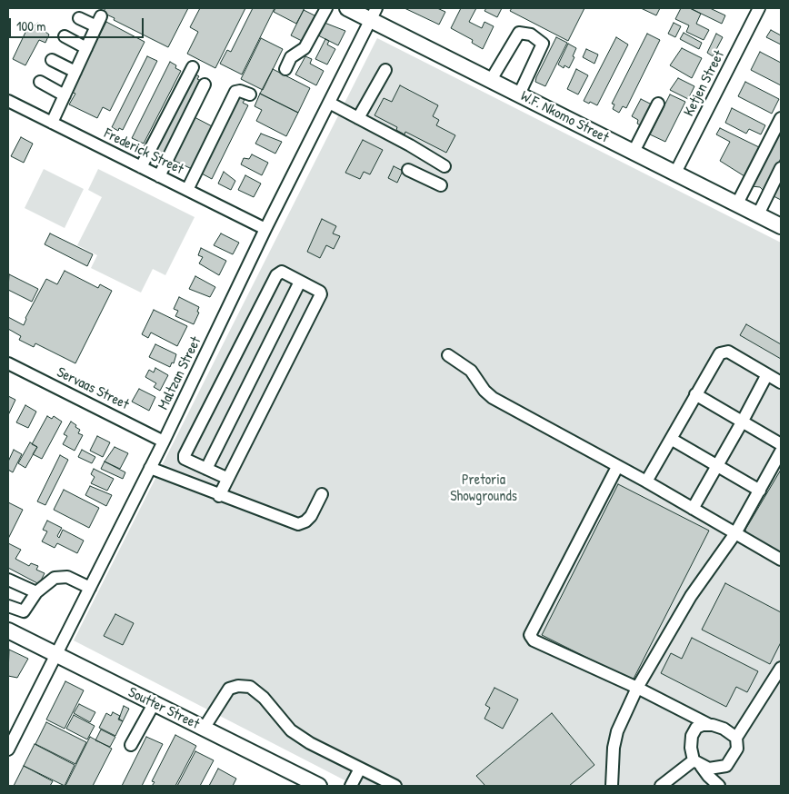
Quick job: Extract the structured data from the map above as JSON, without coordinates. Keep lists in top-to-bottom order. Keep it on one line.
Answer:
{"streets":{"main road":["W.F. Nkomo Street","Soutter Street"],"street":["Ketjen Street","Frederick Street","Maltzan Street","Servaas Street"]},"crossings":[["Ketjen Street","W.F. Nkomo Street"],["W.F. Nkomo Street","Maltzan Street"],["Frederick Street","Maltzan Street"],["Maltzan Street","Servaas Street"],["Maltzan Street","Soutter Street"]],"parks":["Pretoria Showgrounds"],"scale_bar":"100 m"}
